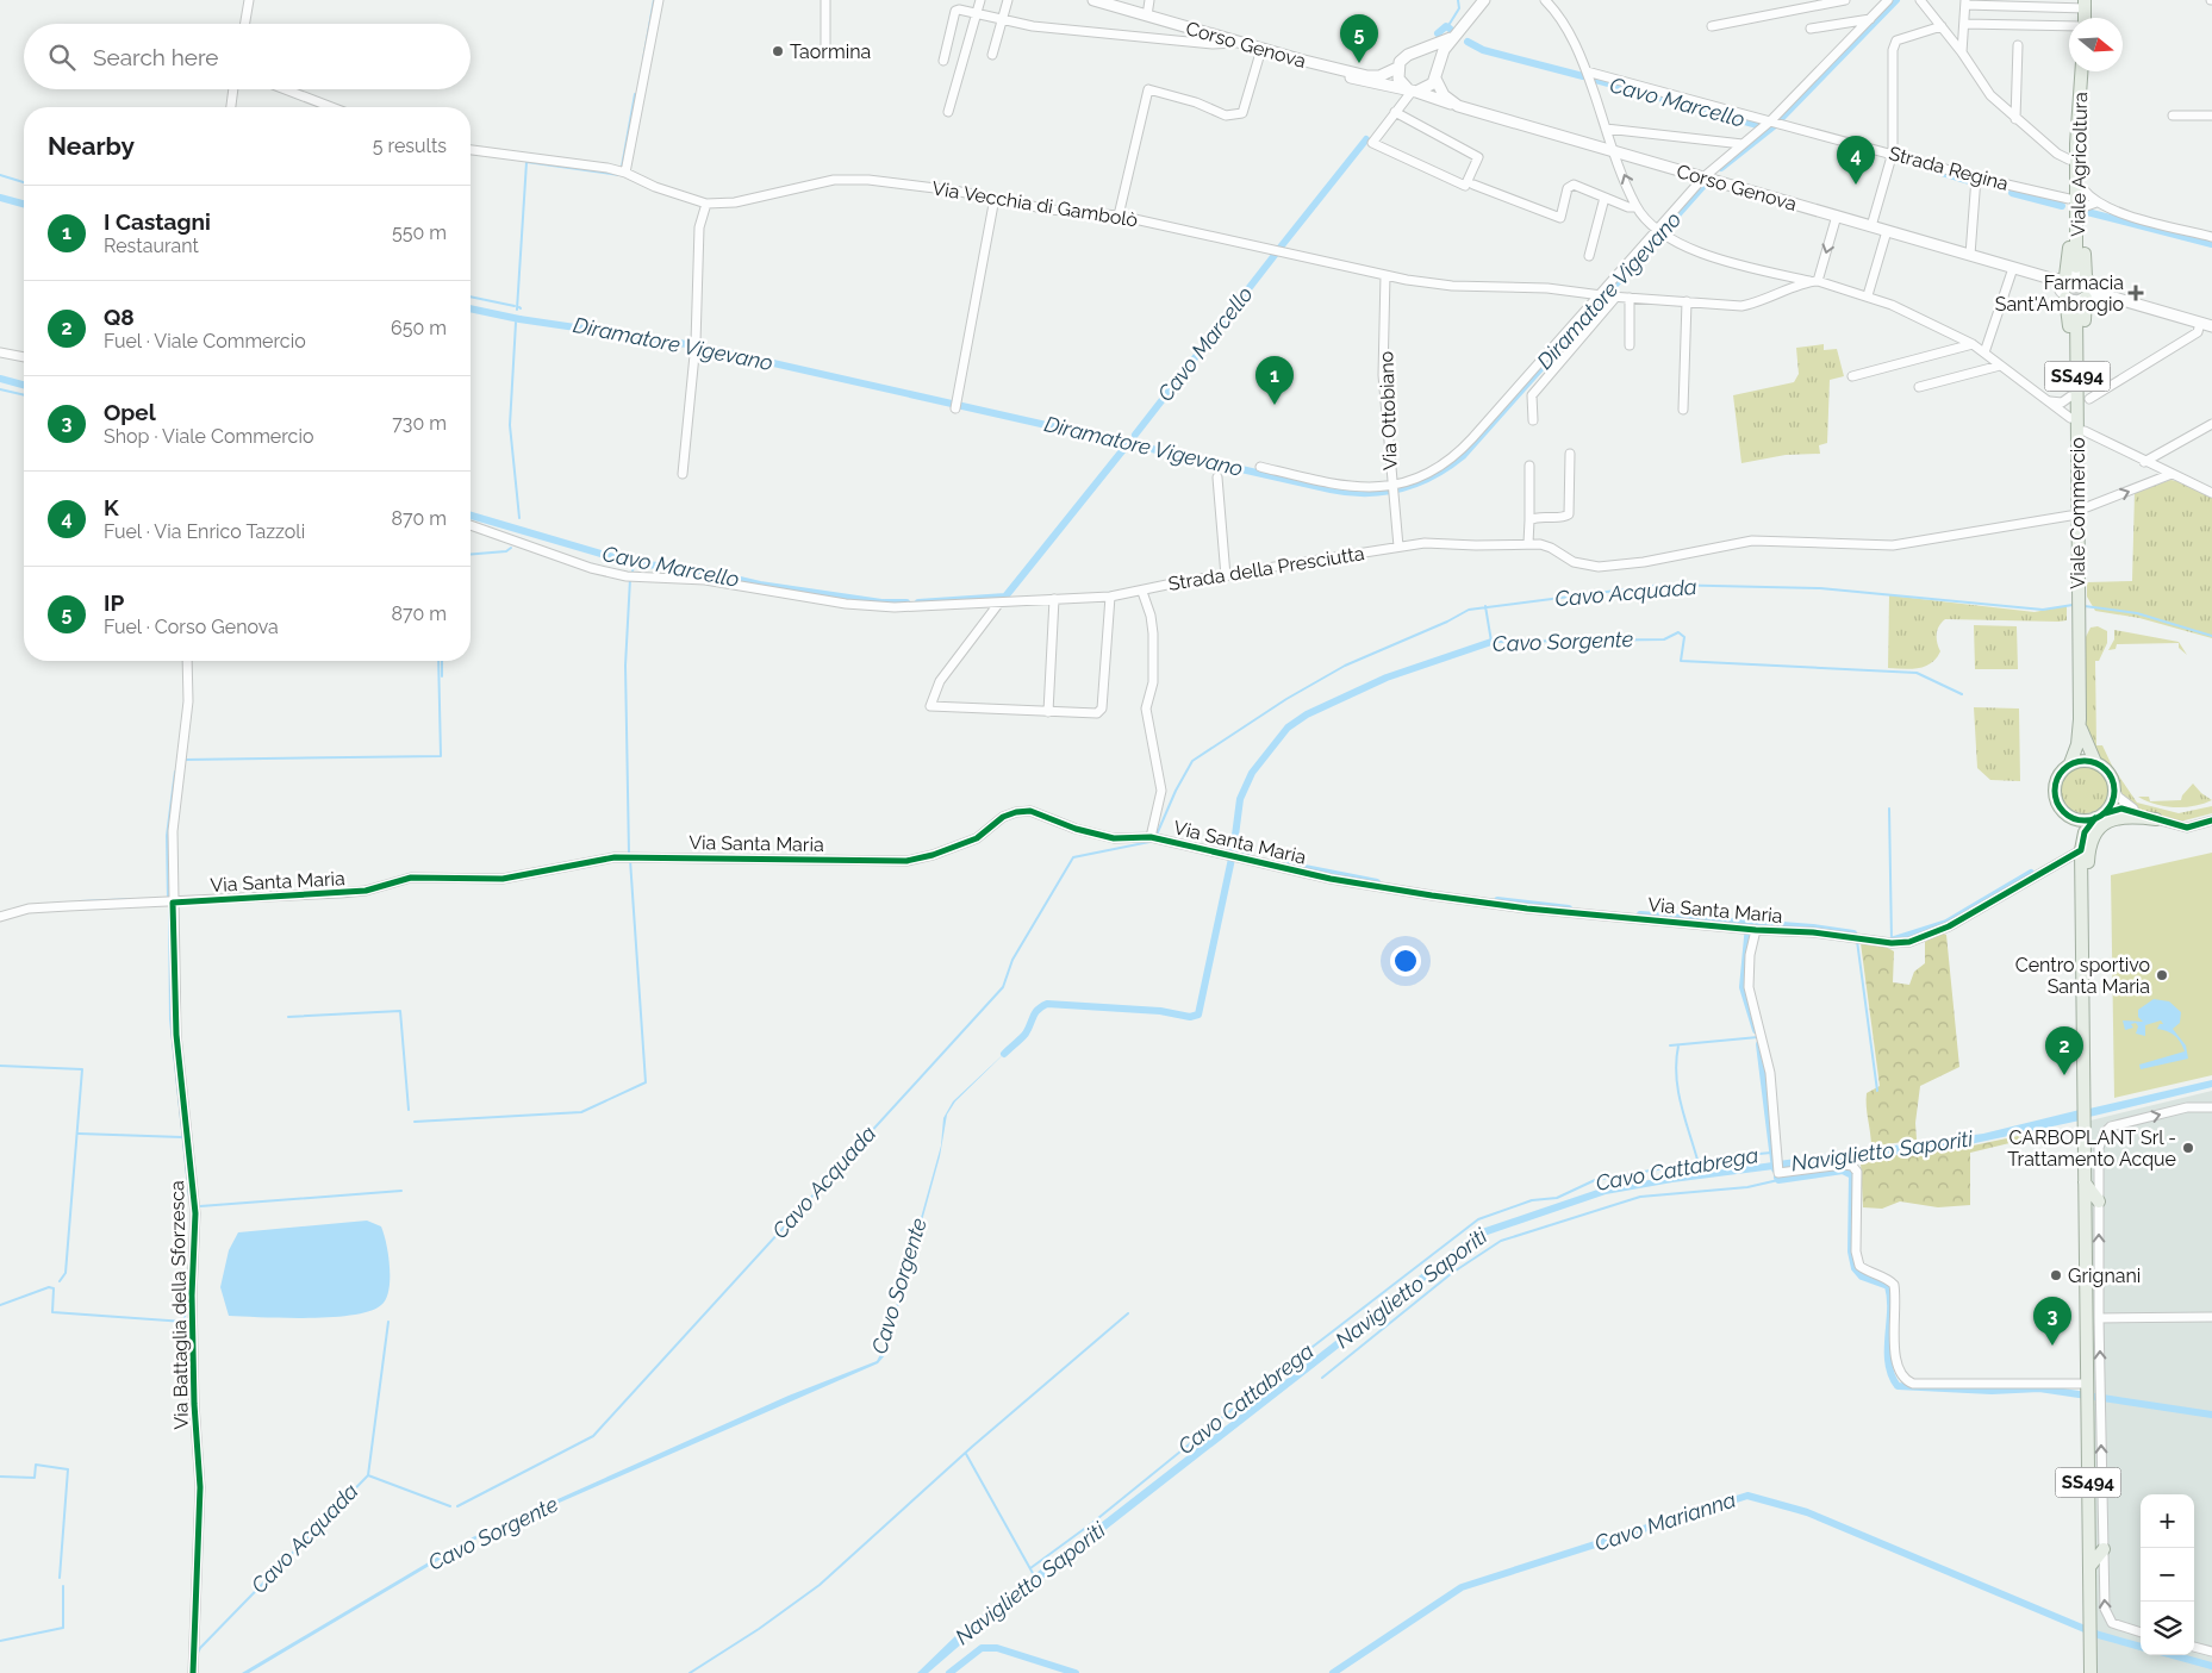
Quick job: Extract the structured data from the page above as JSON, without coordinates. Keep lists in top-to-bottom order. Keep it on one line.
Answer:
{"streets":{"main road":["Corso Genova","Viale Agricoltura","SS494","Viale Commercio"],"street":["Strada Regina","Via Vecchia di Gambolò","Via Ottobiano","Strada della Presciutta","Via Santa Maria","Via Battaglia della Sforzesca"]},"crossings":[["Via Vecchia di Gambolò","Via Ottobiano"],["Via Ottobiano","Strada della Presciutta"],["Viale Commercio","Strada della Presciutta"],["Viale Commercio","Via Santa Maria"],["Via Santa Maria","Via Battaglia della Sforzesca"]],"water":["Cavo Marcello","Diramatore Vigevano","Cavo Acquada","Cavo Sorgente","Naviglietto Saporiti","Cavo Cattabrega","Cavo Marianna"],"places":{"other":["Taormina","Centro sportivo Santa Maria","CARBOPLANT Srl - Trattamento Acque","Grignani"],"health":["Farmacia Sant'Ambrogio"]},"north":"right","page":{"pins":["5","4","1","2","3"],"search":"Search here","heading":["Nearby","5 results"],"list":[{"mark":"1","name":"I Castagni","note":"Restaurant","value":"550 m"},{"mark":"2","name":"Q8","note":"Fuel · Viale Commercio","value":"650 m"},{"mark":"3","name":"Opel","note":"Shop · Viale Commercio","value":"730 m"},{"mark":"4","name":"K","note":"Fuel · Via Enrico Tazzoli","value":"870 m"},{"mark":"5","name":"IP","note":"Fuel · Corso Genova","value":"870 m"}],"map_buttons":["+","−"]}}
